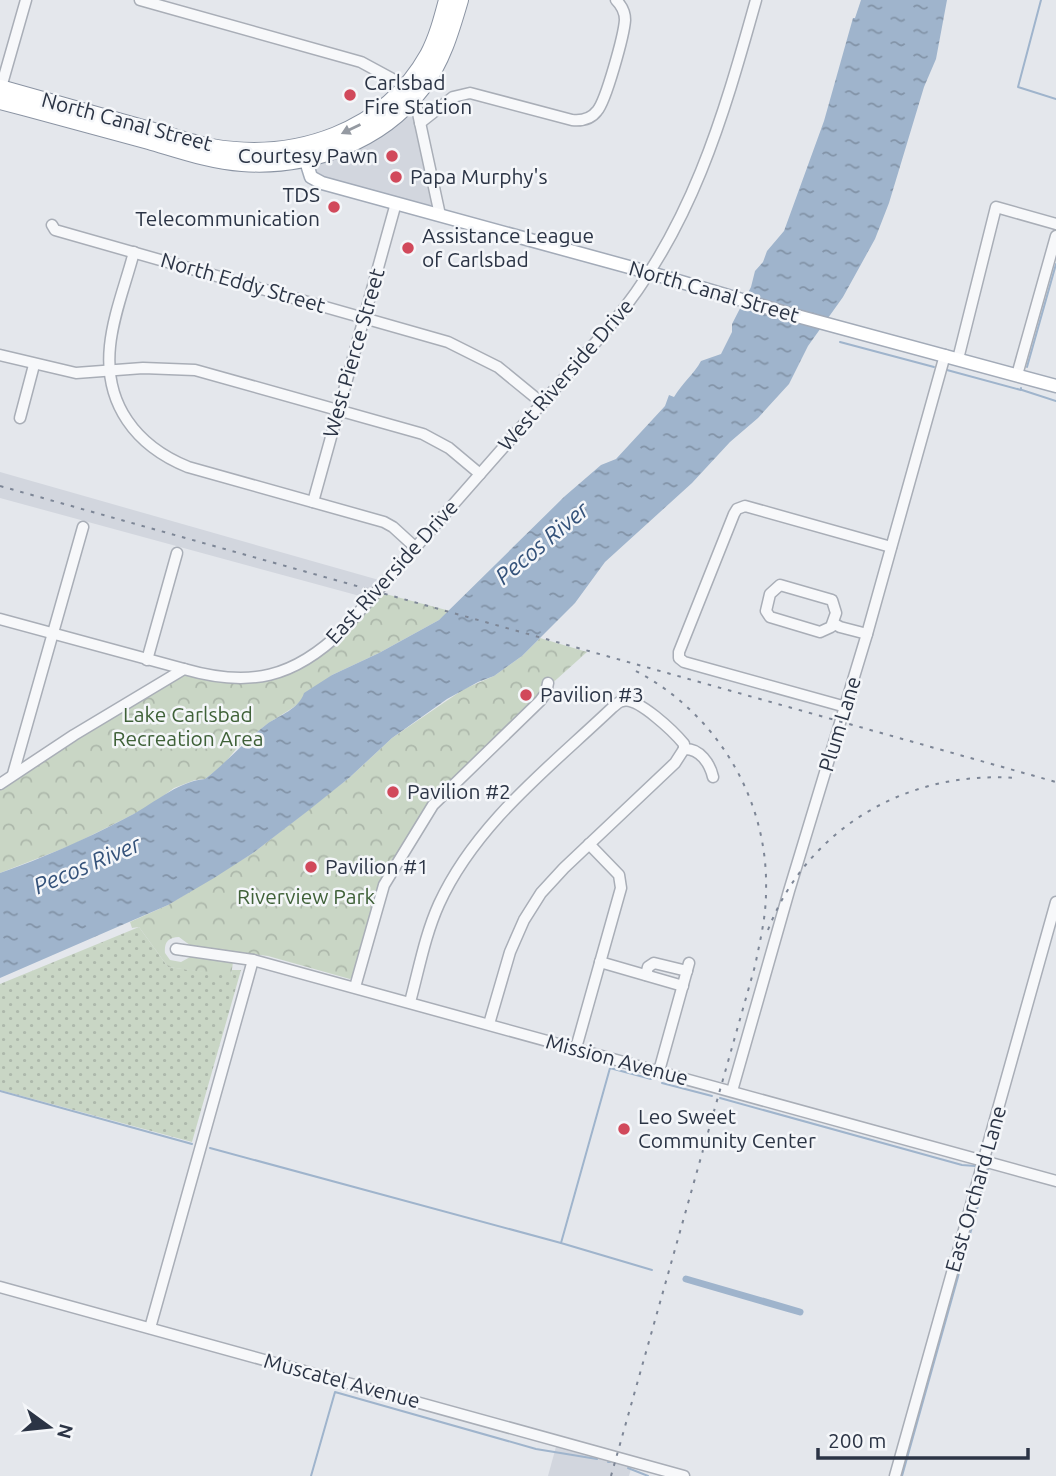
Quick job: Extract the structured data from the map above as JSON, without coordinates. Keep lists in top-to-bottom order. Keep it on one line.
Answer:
{"streets":{"highway":["North Canal Street"],"street":["North Eddy Street","West Pierce Street","West Riverside Drive","East Riverside Drive","Plum Lane","Mission Avenue","East Orchard Lane","Muscatel Avenue"]},"crossings":[["North Canal Street","West Pierce Street"],["North Canal Street","West Riverside Drive"],["North Canal Street","Plum Lane"],["North Eddy Street","West Pierce Street"],["North Eddy Street","West Riverside Drive"],["West Riverside Drive","East Riverside Drive"],["Plum Lane","Mission Avenue"],["Mission Avenue","East Orchard Lane"]],"water":["Pecos River"],"parks":["Lake Carlsbad Recreation Area","Riverview Park"],"places":["Carlsbad Fire Station","Courtesy Pawn","Papa Murphy's","TDS Telecommunication","Assistance League of Carlsbad","Pavilion #3","Pavilion #2","Pavilion #1","Leo Sweet Community Center"],"scale_bar":"200 m","north":"right"}
